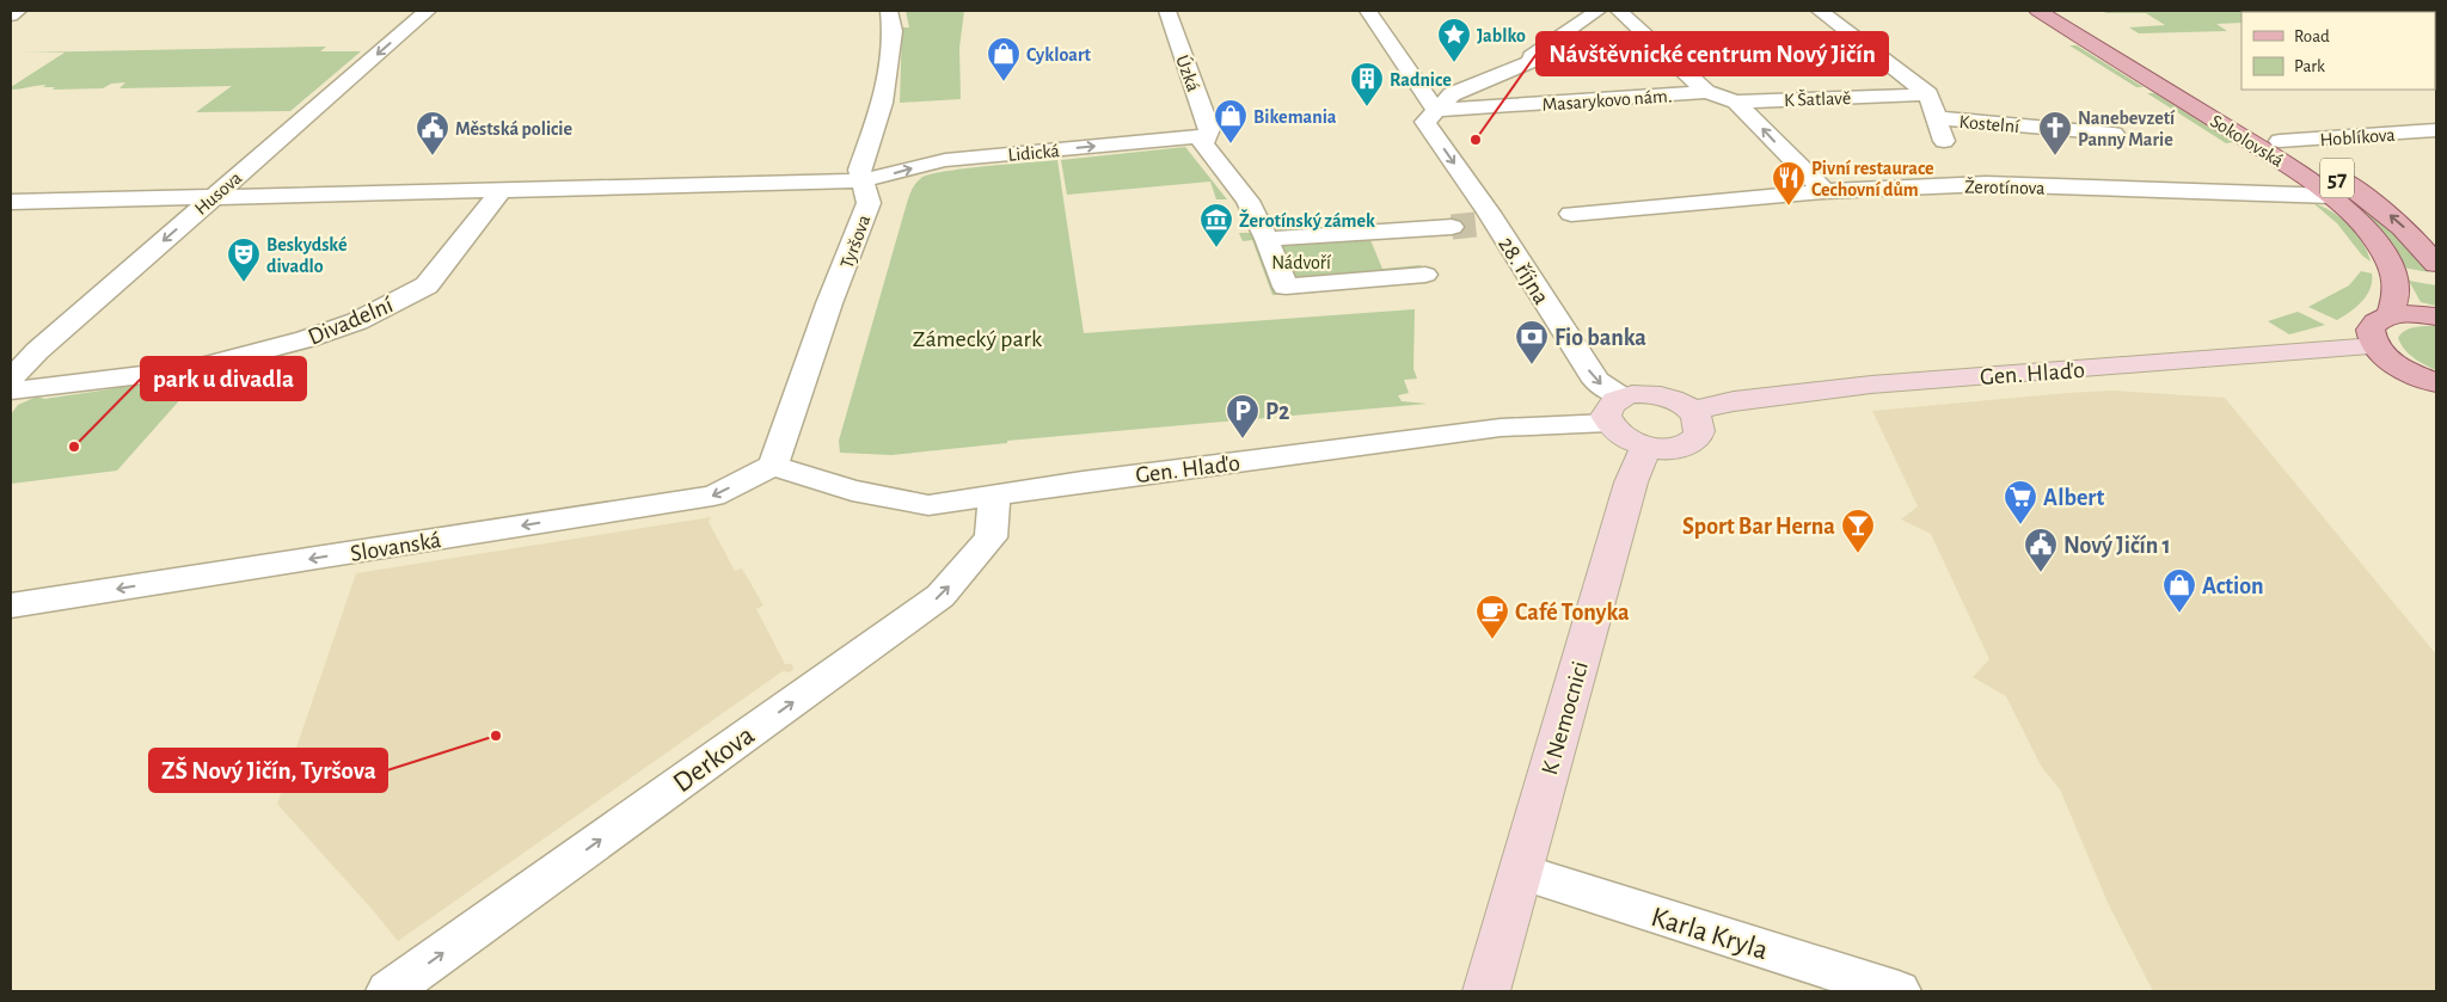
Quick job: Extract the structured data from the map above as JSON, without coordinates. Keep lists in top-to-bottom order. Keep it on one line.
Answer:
{"streets":{"main road":["Sokolovská","57"],"street":["Úzká","K Šatlavě","Masarykovo nám.","Kostelní","Hoblíkova","Lidická","Žerotínova","Husova","Tyršova","28. října","Divadelní","Gen. Hlaďo","Slovanská","K Nemocnici","Derkova","Karla Kryla"]},"crossings":[["Úzká","Lidická"],["K Šatlavě","Masarykovo nám."],["K Šatlavě","Kostelní"],["Masarykovo nám.","28. října"],["Kostelní","Žerotínova"],["Hoblíkova","Sokolovská"],["Sokolovská","Žerotínova"],["Lidická","Tyršova"],["Tyršova","Gen. Hlaďo"],["Tyršova","Slovanská"],["28. října","Gen. Hlaďo"],["28. října","K Nemocnici"],["Gen. Hlaďo","Slovanská"],["Gen. Hlaďo","K Nemocnici"],["Gen. Hlaďo","Derkova"],["K Nemocnici","Karla Kryla"]],"one_way":["Lidická","Husova","Slovanská","Derkova"],"parks":["Nádvoří","Zámecký park"],"places":{"place":["Jablko"],"shop":["Cykloart","Bikemania","Action"],"building":["Radnice"],"other":["Návštěvnické centrum Nový Jičín","park u divadla","ZŠ Nový Jičín, Tyršova"],"public building":["Městská policie","Nový Jičín 1"],"church":["Nanebevzetí Panny Marie"],"restaurant":["Pivní restaurace Cechovní dům"],"museum":["Žerotínský zámek"],"theatre":["Beskydské divadlo"],"bank":["Fio banka"],"parking":["P2"],"supermarket":["Albert"],"bar":["Sport Bar Herna"],"cafe":["Café Tonyka"]},"legend":["Road","Park"]}
